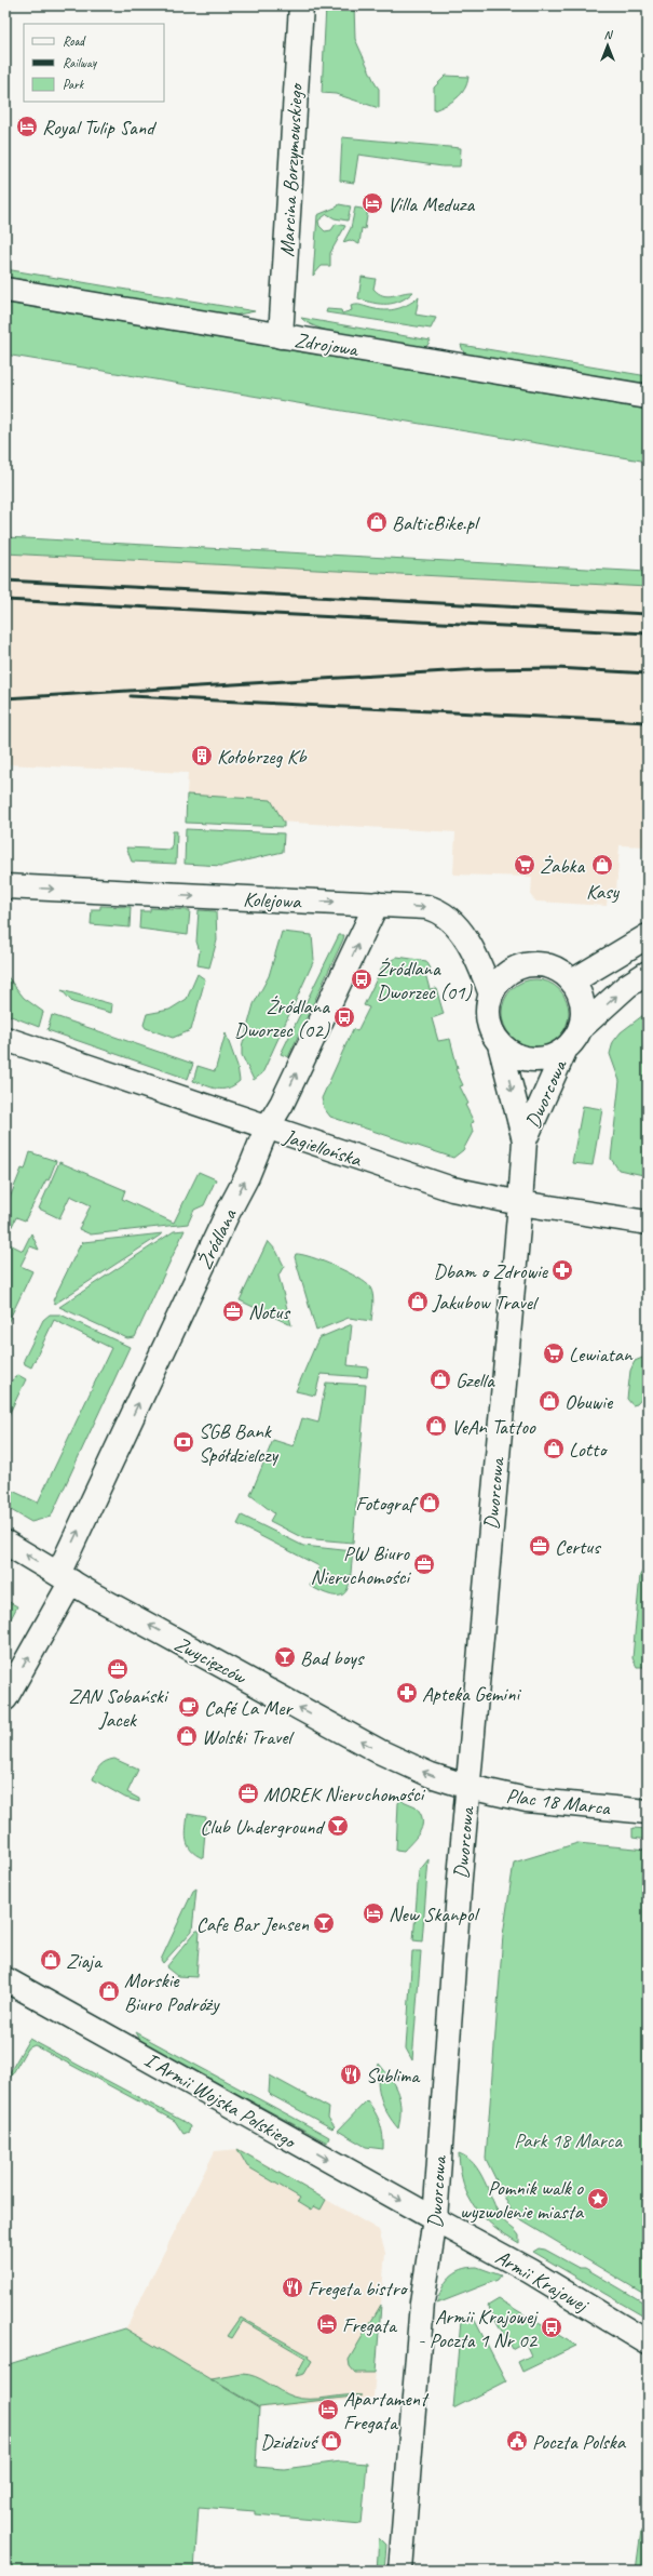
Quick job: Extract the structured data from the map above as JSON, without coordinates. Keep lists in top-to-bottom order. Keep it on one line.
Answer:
{"streets":{"street":["Marcina Borzymowskiego","Zdrojowa","Kolejowa","Dworcowa","Jagiellońska","Źródlana","Zwycięzców","Plac 18 Marca","I Armii Wojska Polskiego","Armii Krajowej"]},"crossings":[["Marcina Borzymowskiego","Zdrojowa"],["Kolejowa","Dworcowa"],["Kolejowa","Źródlana"],["Dworcowa","Jagiellońska"],["Dworcowa","Zwycięzców"],["Dworcowa","Plac 18 Marca"],["Dworcowa","I Armii Wojska Polskiego"],["Dworcowa","Armii Krajowej"],["Jagiellońska","Źródlana"],["Źródlana","Zwycięzców"],["Zwycięzców","Plac 18 Marca"],["I Armii Wojska Polskiego","Armii Krajowej"]],"one_way":["Kolejowa","Źródlana","Zwycięzców","I Armii Wojska Polskiego"],"parks":["Park 18 Marca"],"places":{"hotel":["Royal Tulip Sand","Villa Meduza","New Skanpol","Fregata","Apartament Fregata"],"shop":["BalticBike.pl","Kasy","Jakubow Travel","Gzella","Obuwie","VeAn Tattoo","Lotto","Fotograf","Wolski Travel","Ziaja","Morskie Biuro Podróży","Dzidziuś"],"building":["Kołobrzeg Kb"],"supermarket":["Żabka","Lewiatan"],"bus stop":["Źródlana Dworzec (01)","Źródlana Dworzec (02)","Armii Krajowej - Poczta 1 Nr 02"],"pharmacy":["Dbam o Zdrowie","Apteka Gemini"],"office":["Notus","Certus","PW Biuro Nieruchomości","ZAN Sobański Jacek","MOREK Nieruchomości"],"bank":["SGB Bank Spółdzielczy"],"bar":["Bad boys","Club Underground","Cafe Bar Jensen"],"cafe":["Café La Mer"],"restaurant":["Sublima","Fregeta bistro"],"place":["Pomnik walk o wyzwolenie miasta"],"public building":["Poczta Polska"]},"legend":["Road","Railway","Park"],"north":"top"}
